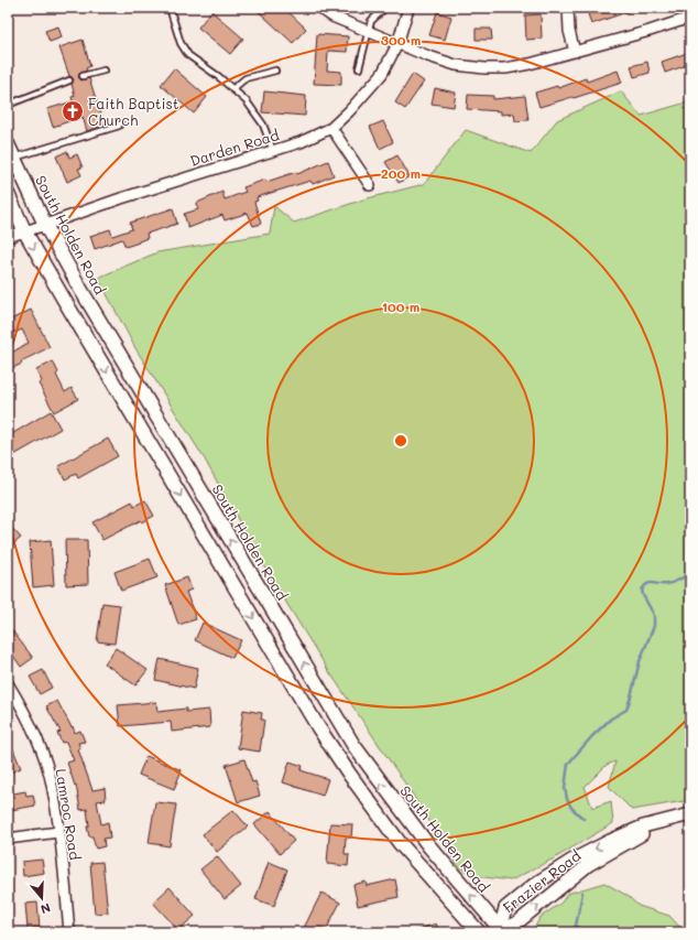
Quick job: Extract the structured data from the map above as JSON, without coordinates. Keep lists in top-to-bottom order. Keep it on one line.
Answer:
{"streets":{"main road":["South Holden Road"],"street":["Darden Road","Lamroc Road","Frazier Road"]},"crossings":[["Darden Road","South Holden Road"],["South Holden Road","Frazier Road"]],"places":{"church":["Faith Baptist Church"]},"north":"bottom","rings":["300 m","200 m","100 m"]}
